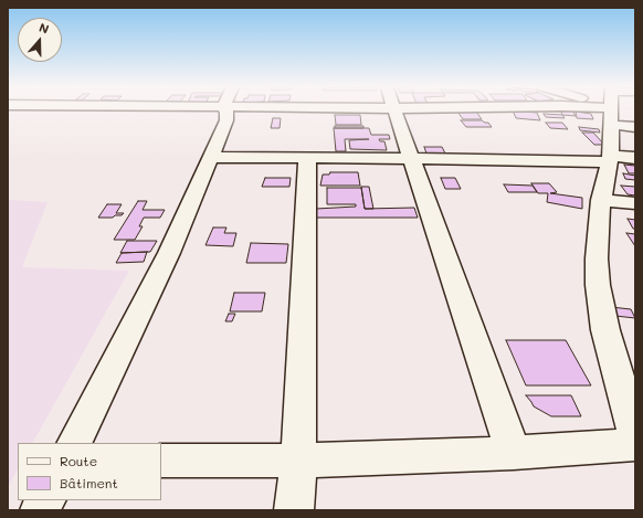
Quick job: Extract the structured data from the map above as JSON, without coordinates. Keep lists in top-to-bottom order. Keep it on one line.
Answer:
{"legend":["Route","Bâtiment"],"north":"top"}
